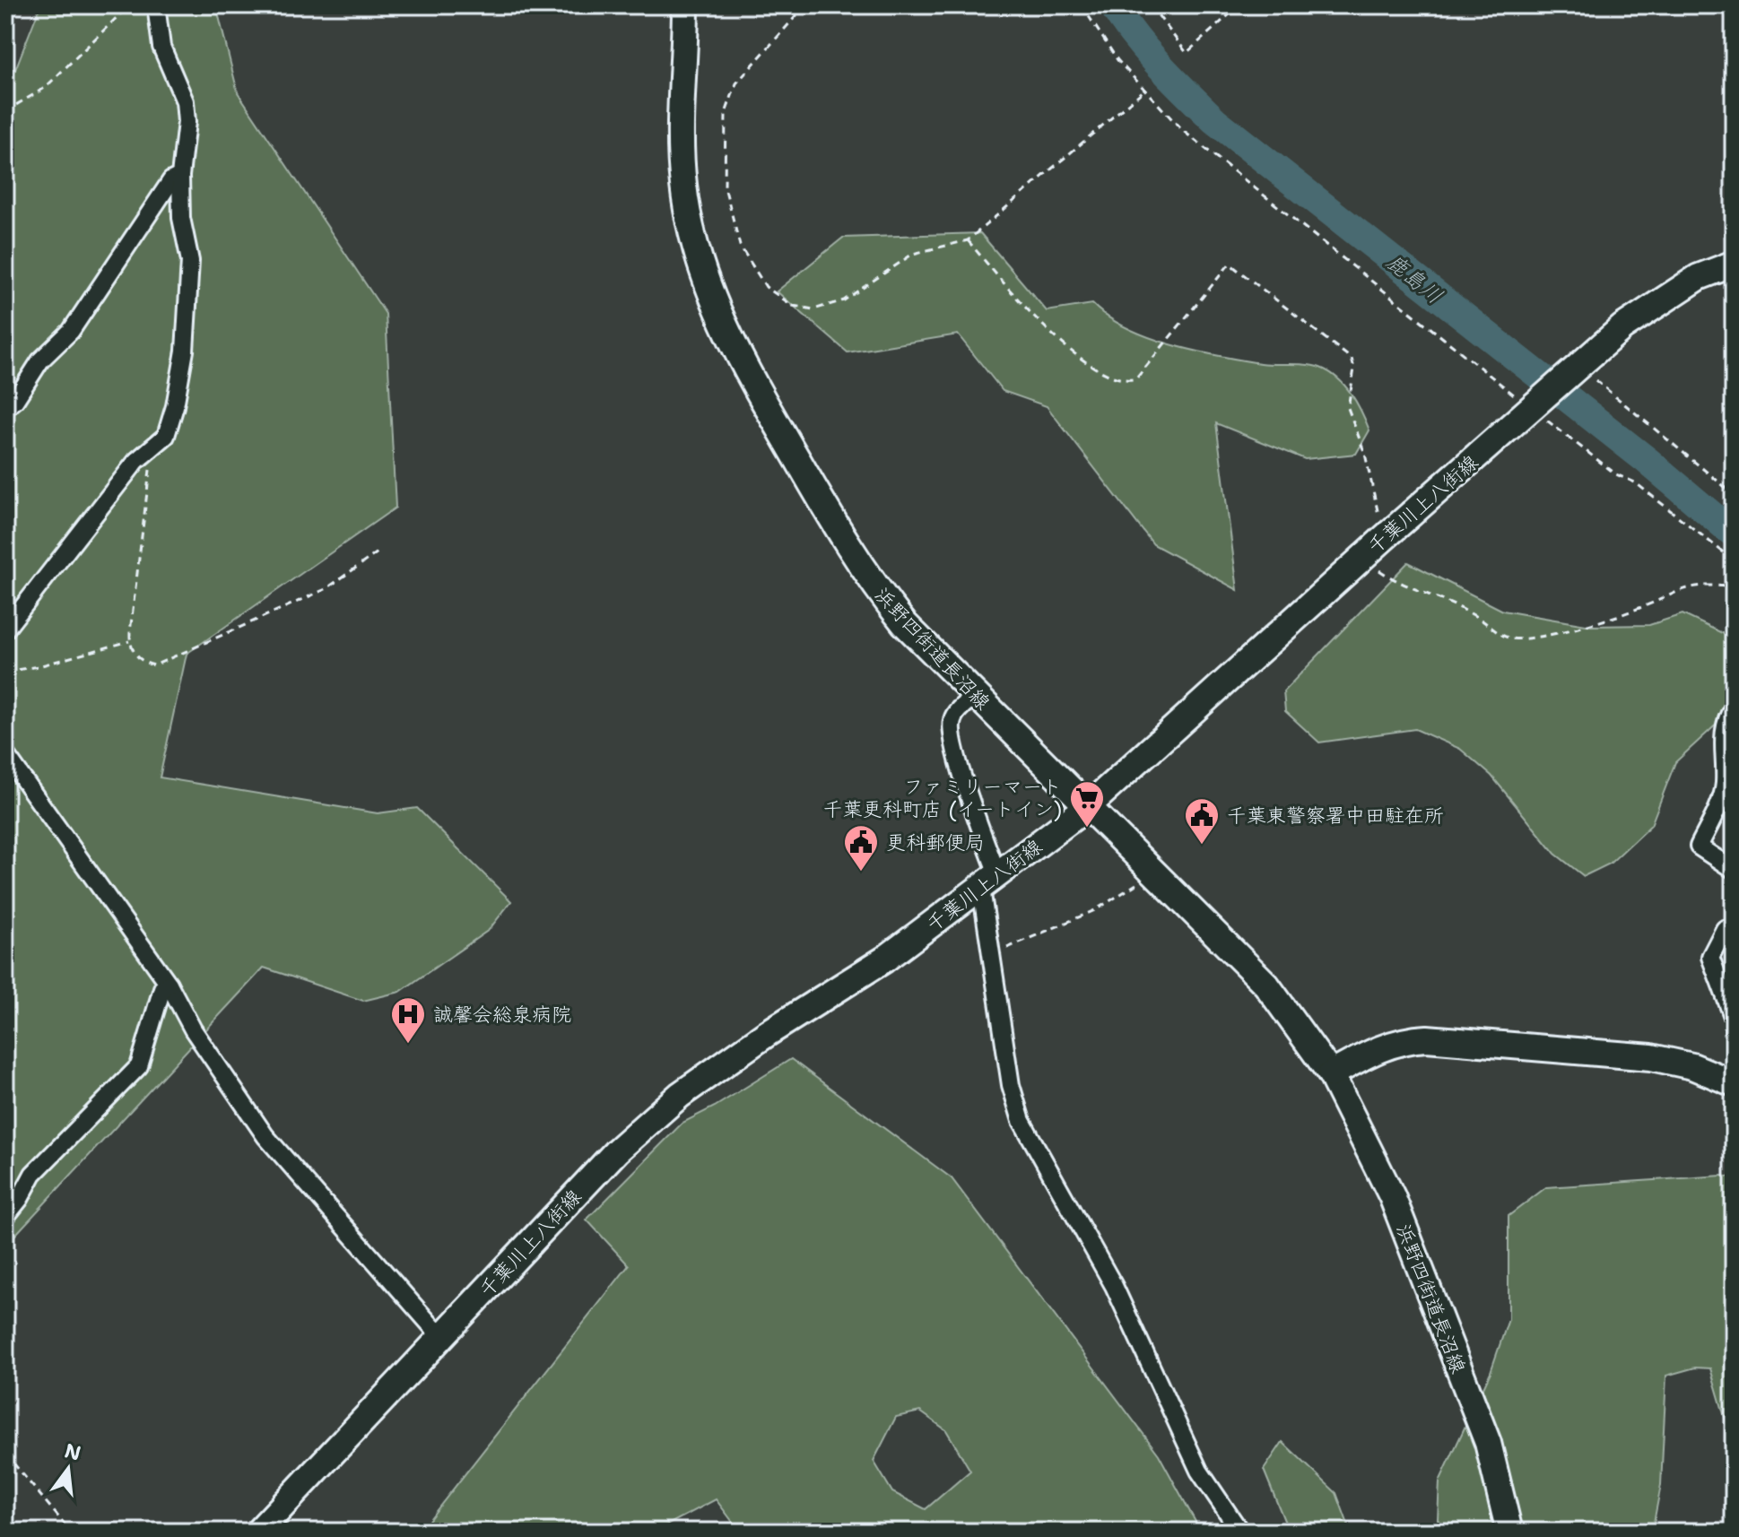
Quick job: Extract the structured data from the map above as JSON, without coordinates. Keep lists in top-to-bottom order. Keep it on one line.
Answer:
{"streets":{"main road":["千葉川上八街線","浜野四街道長沼線"]},"crossings":[["千葉川上八街線","浜野四街道長沼線"]],"water":["鹿島川"],"places":{"supermarket":["ファミリーマート 千葉更科町店 (イートイン)"],"public building":["千葉東警察署中田駐在所","更科郵便局"],"hospital":["誠馨会総泉病院"]},"north":"top"}
